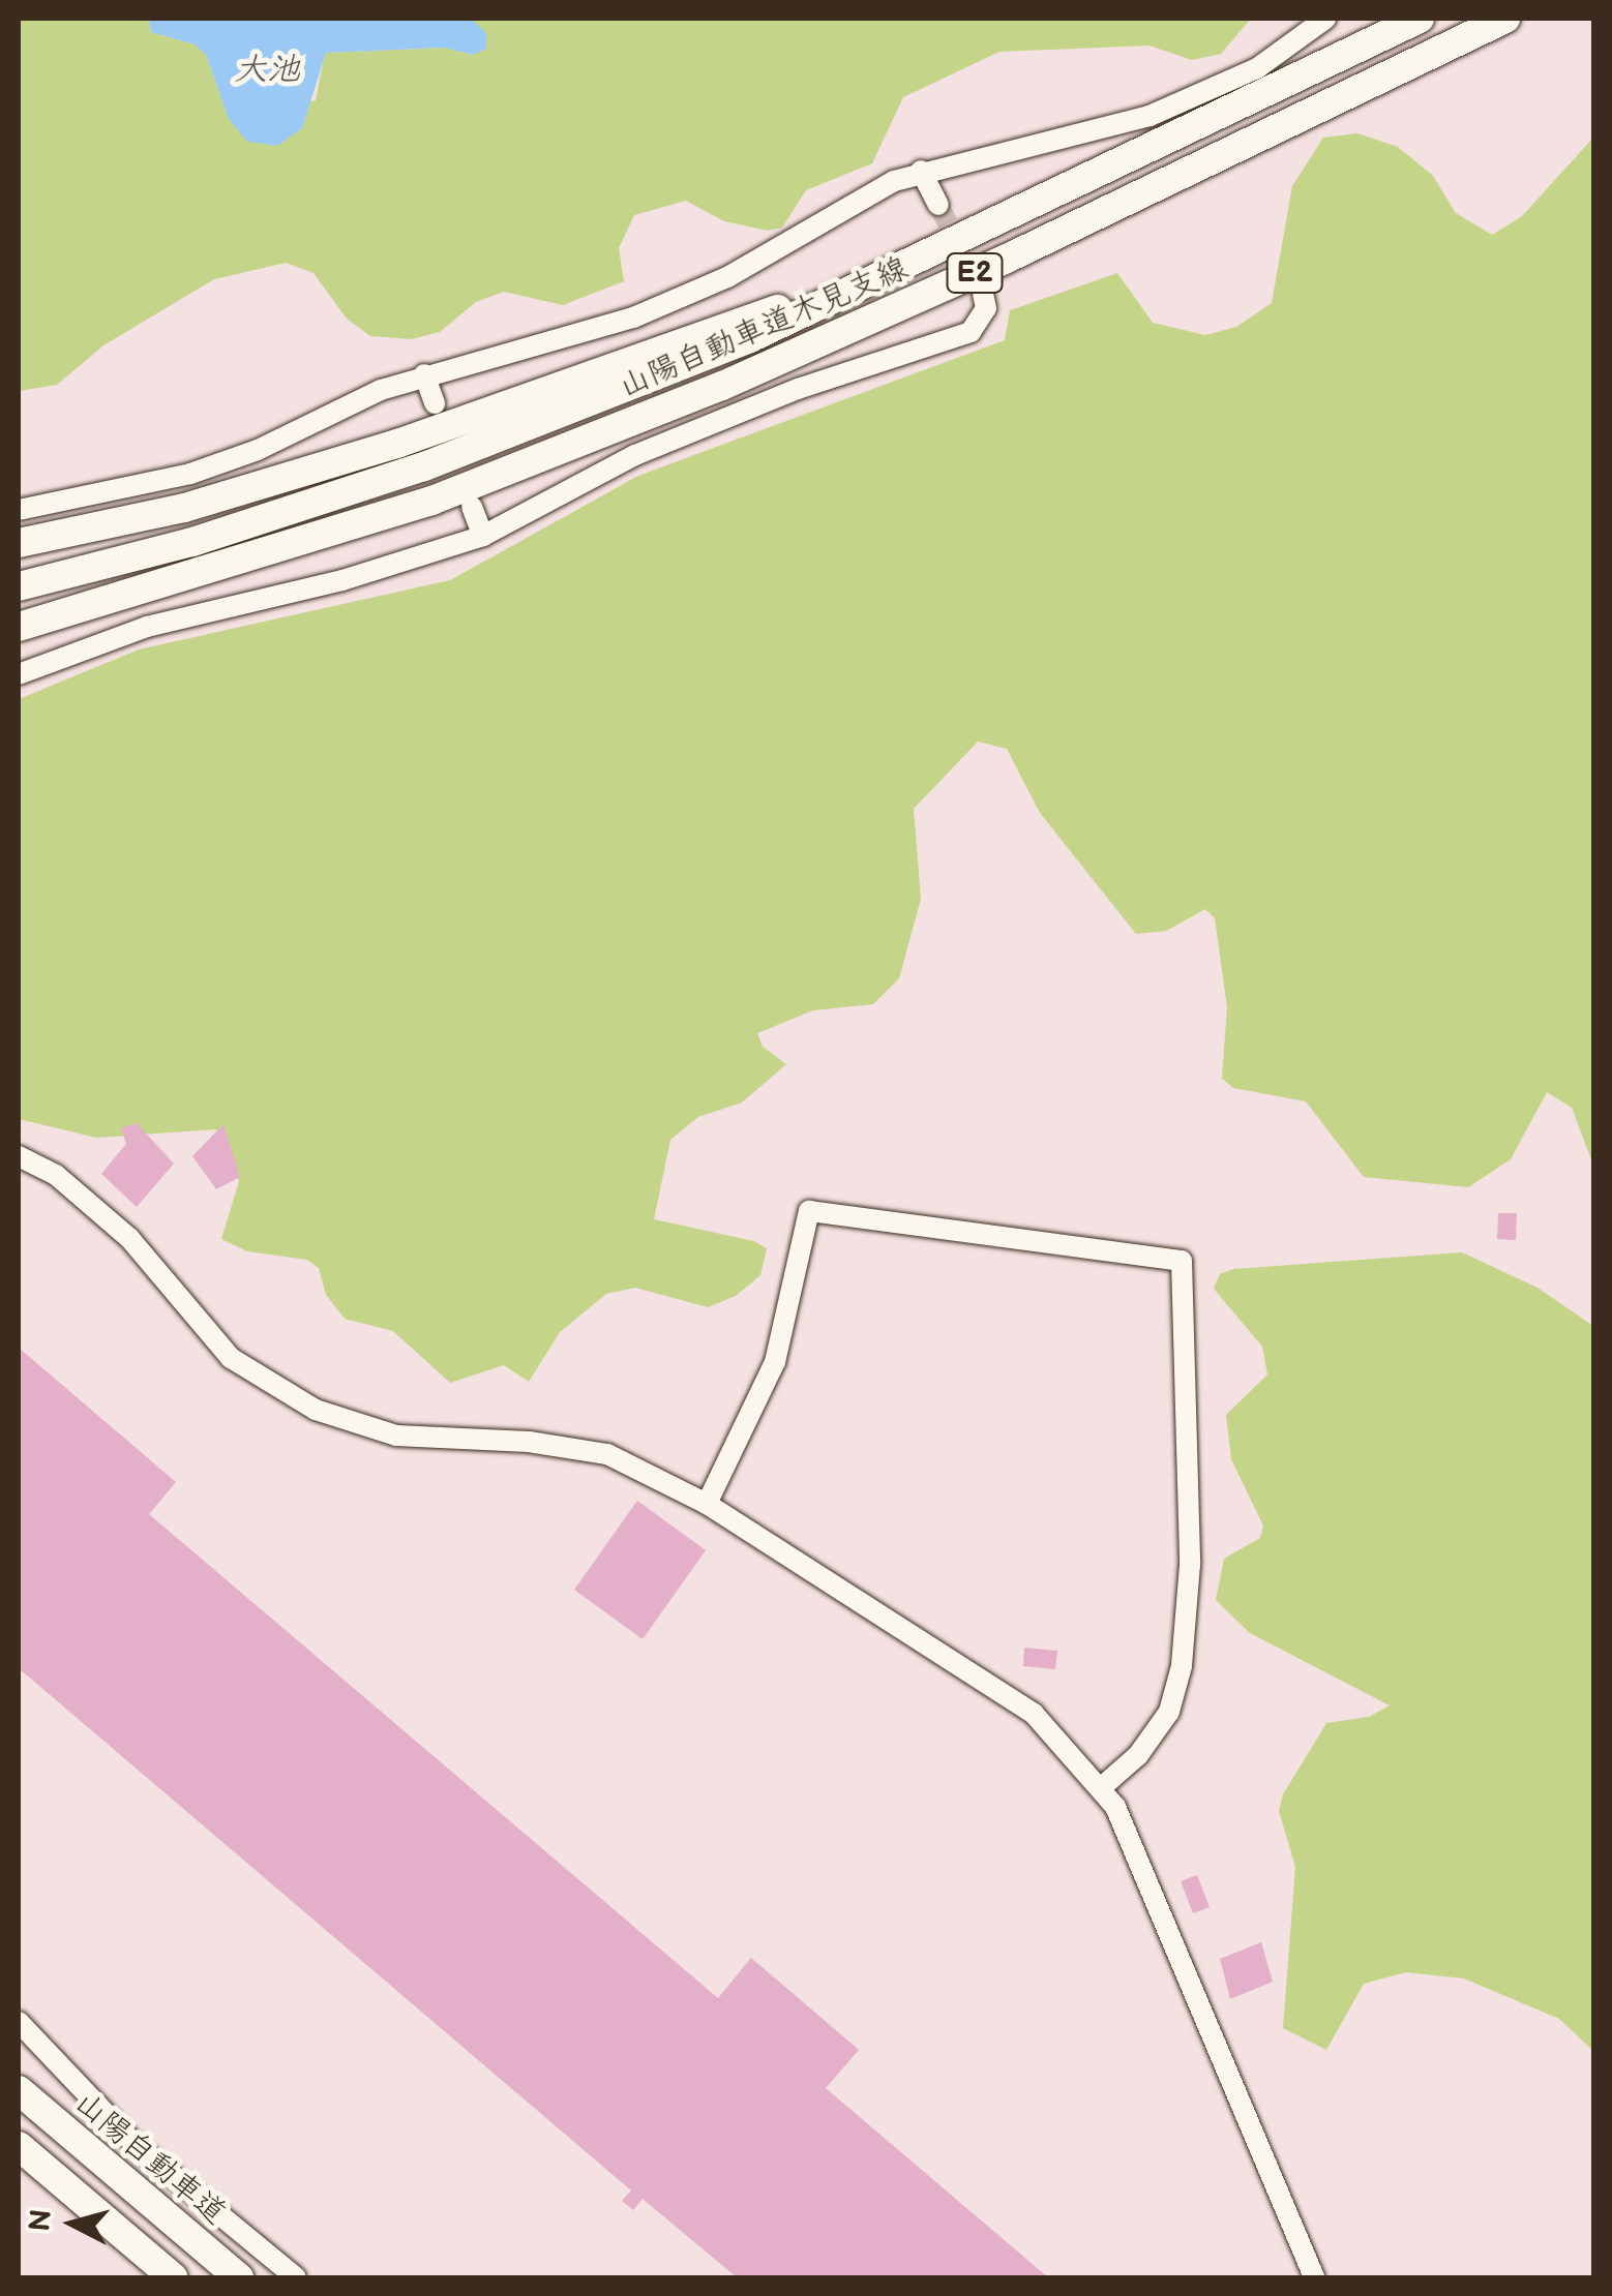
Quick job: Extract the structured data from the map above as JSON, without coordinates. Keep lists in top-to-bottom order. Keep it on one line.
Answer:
{"streets":{"highway":["E2","山陽自動車道木見支線","山陽自動車道"]},"crossings":[["E2","山陽自動車道木見支線"]],"water":["大池"],"north":"left"}
